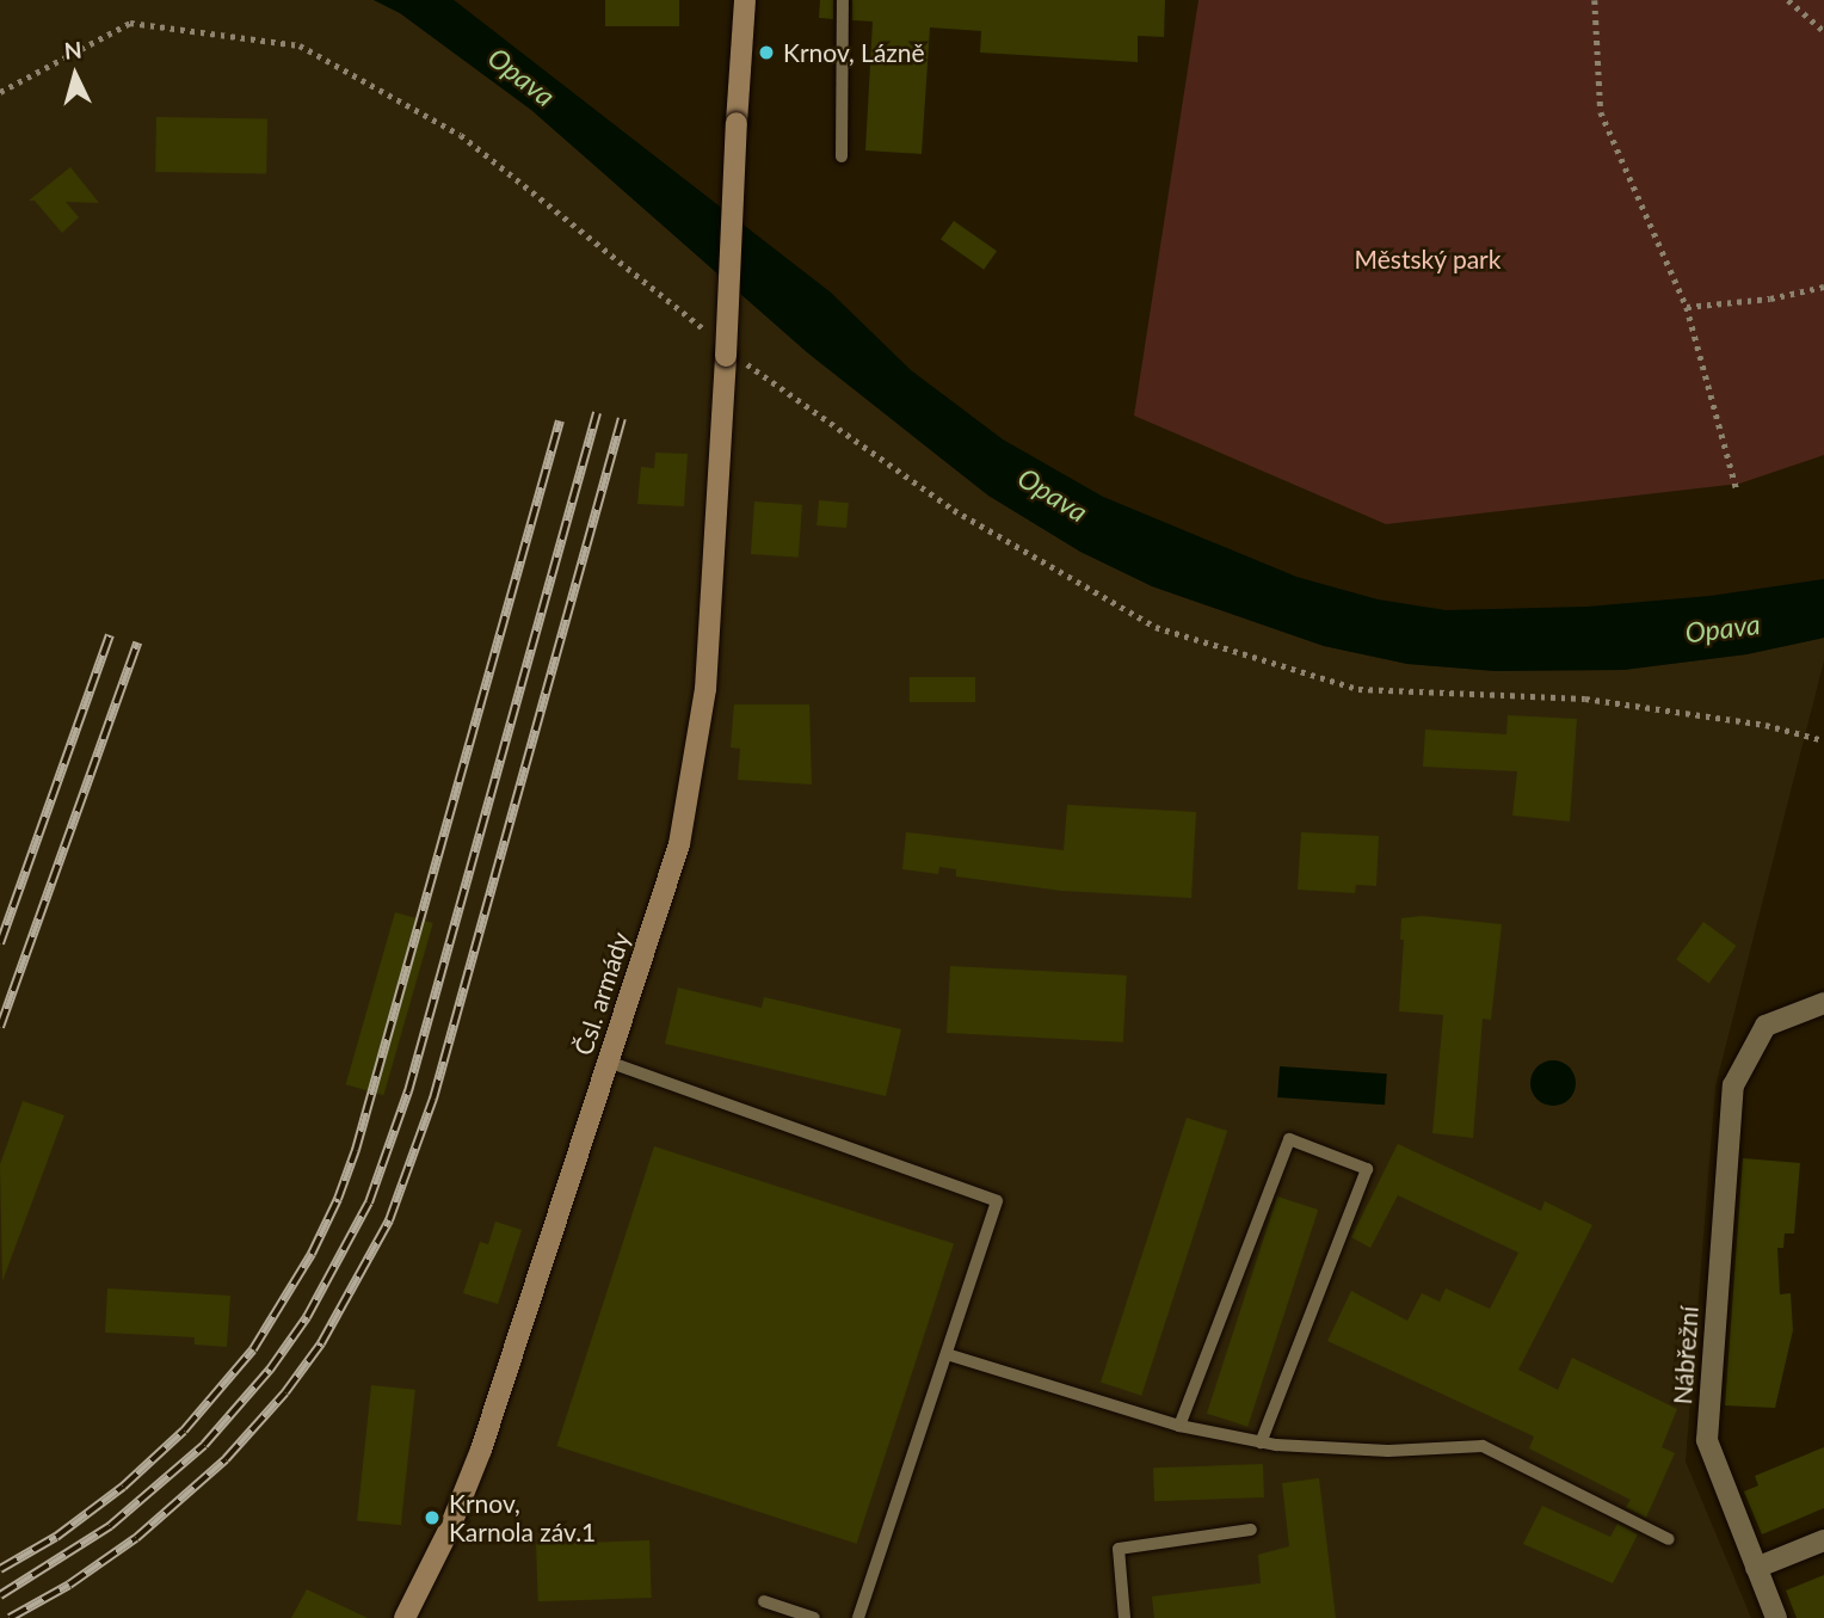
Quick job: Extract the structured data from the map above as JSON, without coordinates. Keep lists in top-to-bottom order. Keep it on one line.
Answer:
{"streets":{"main road":["Čsl. armády"],"street":["Nábřežní"]},"water":["Opava"],"parks":["Městský park"],"places":["Krnov, Lázně","Krnov, Karnola záv.1"],"north":"top"}
